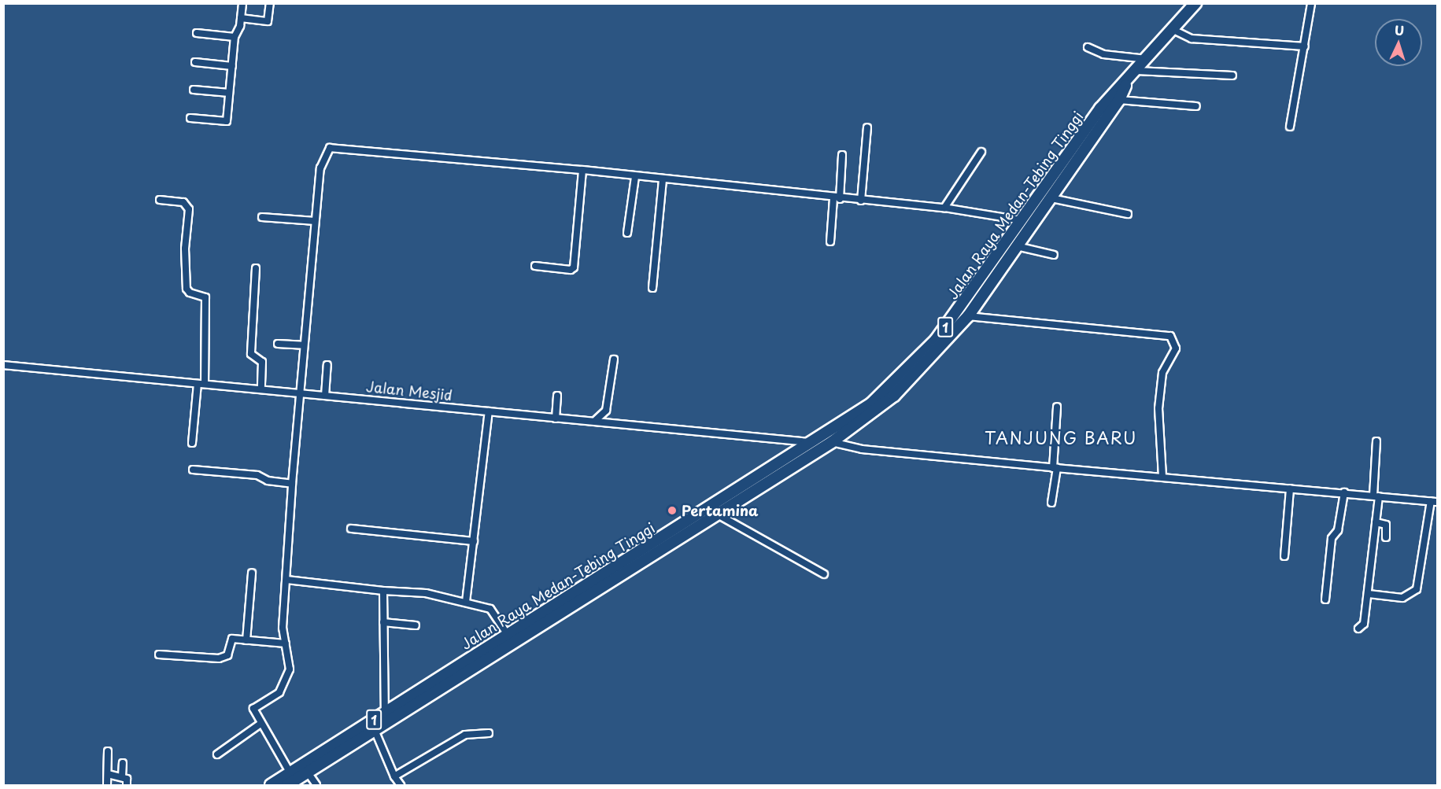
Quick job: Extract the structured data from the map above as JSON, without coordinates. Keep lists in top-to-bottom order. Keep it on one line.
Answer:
{"streets":{"highway":["Jalan Raya Medan-Tebing Tinggi","1"],"street":["Jalan Mesjid"]},"crossings":[["Jalan Raya Medan-Tebing Tinggi","Jalan Mesjid"]],"districts":["TANJUNG BARU"],"places":["Pertamina"],"north":"top"}
